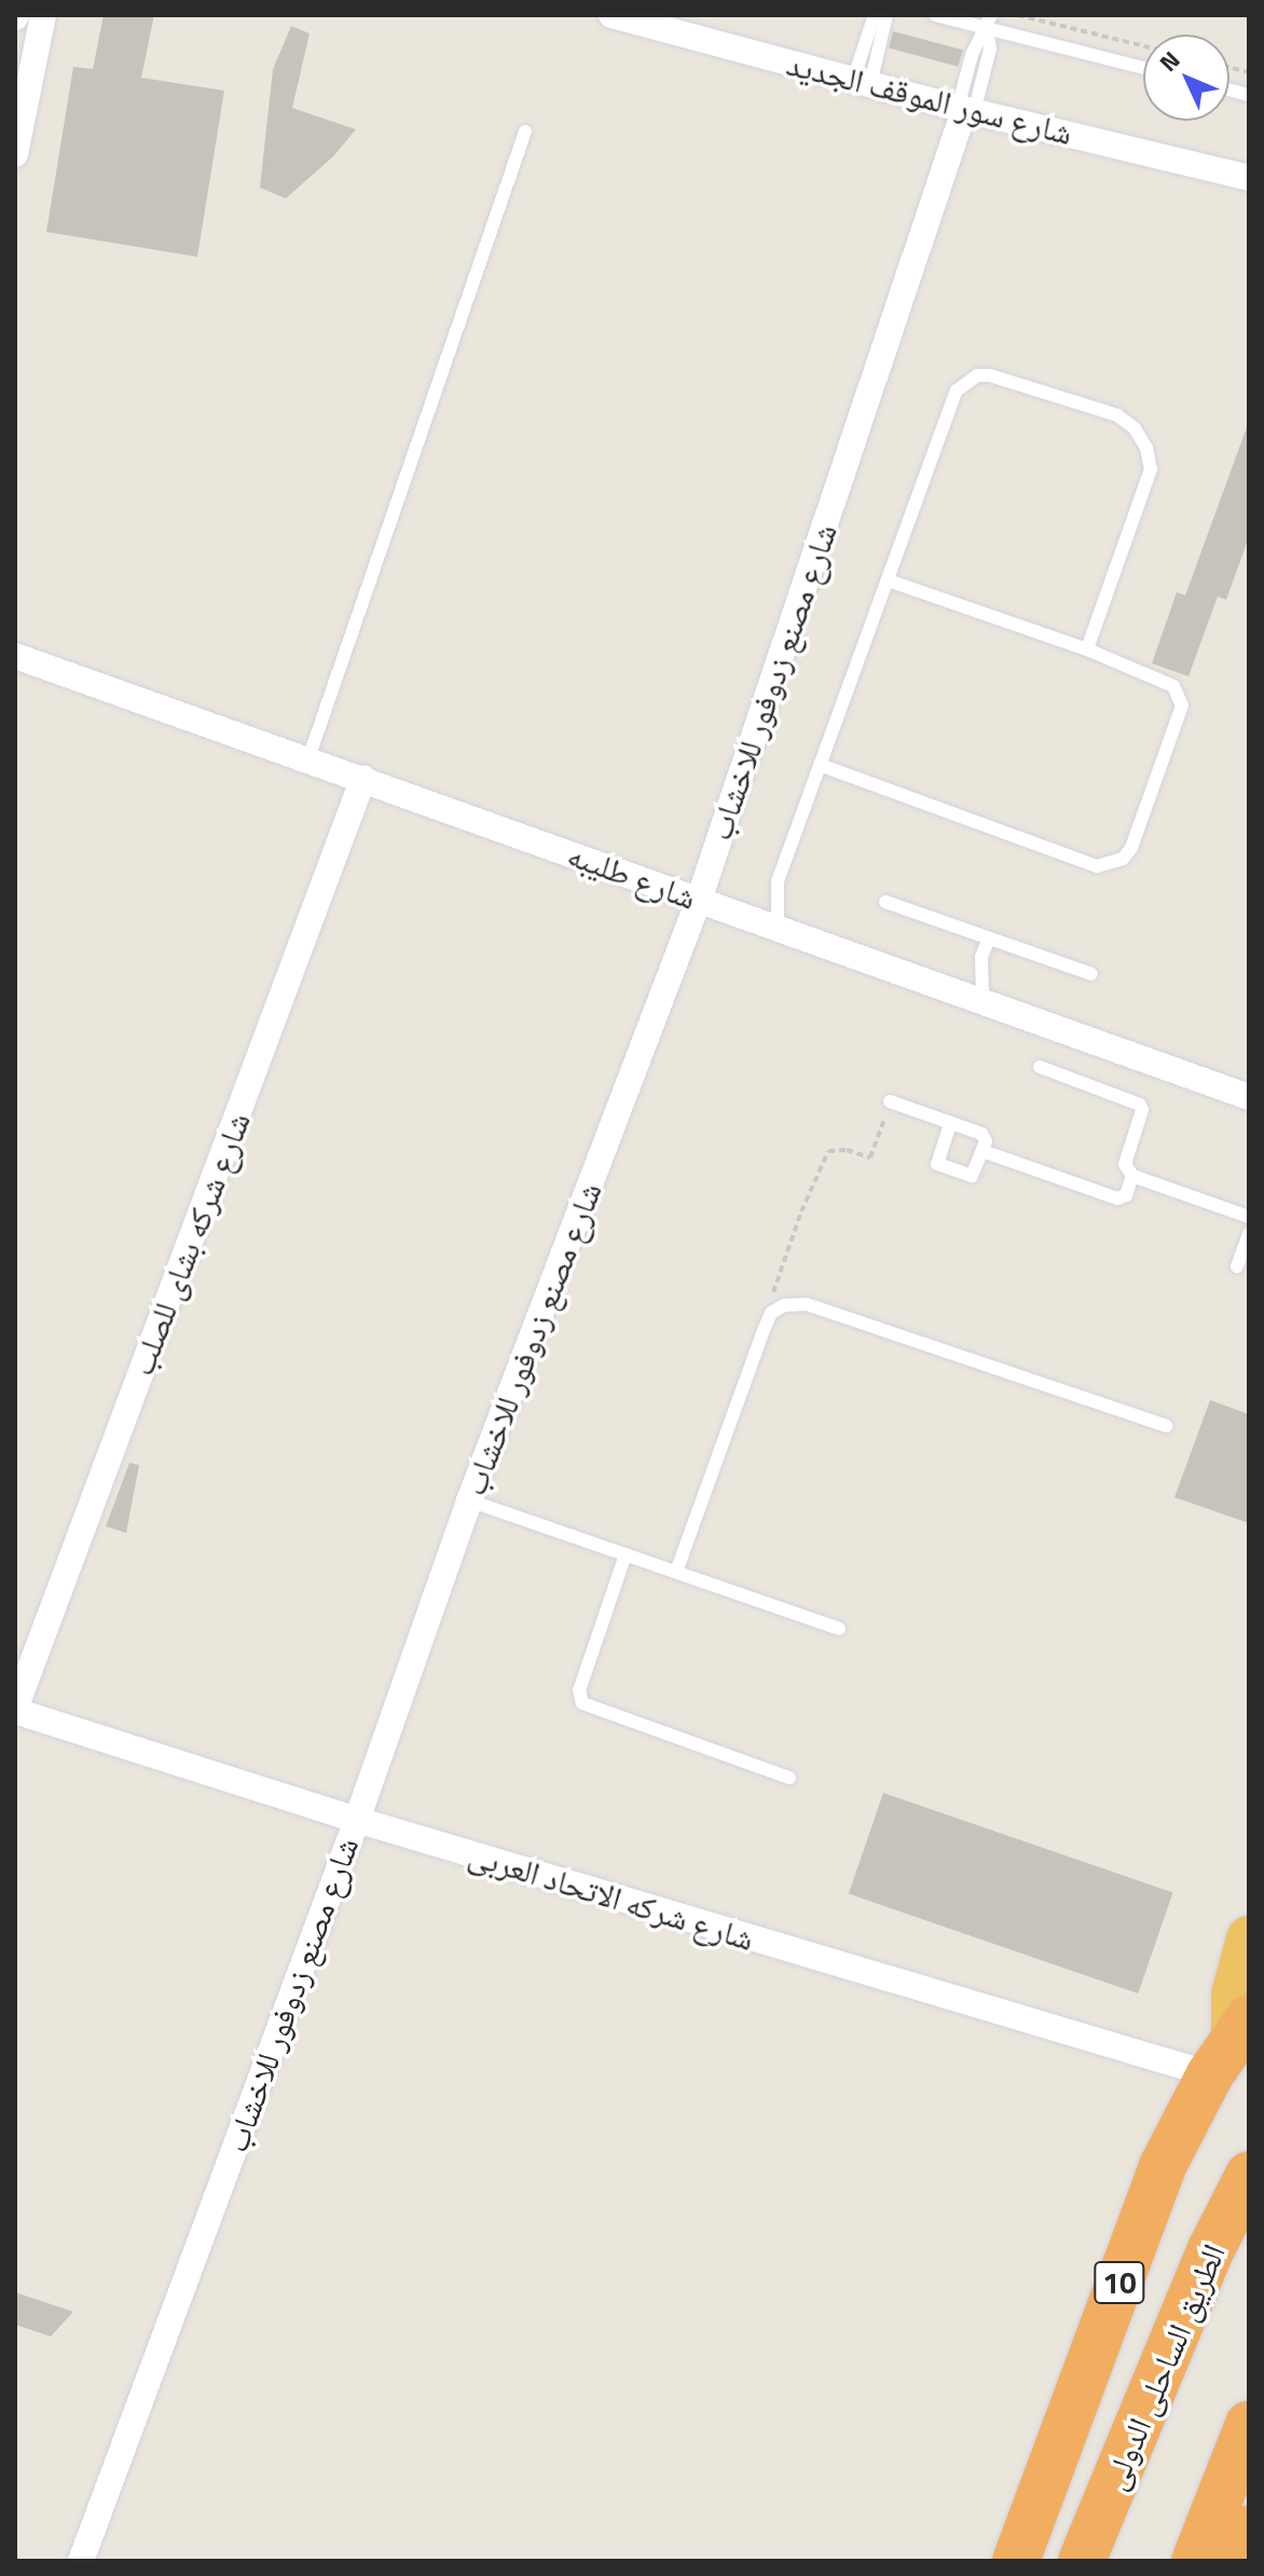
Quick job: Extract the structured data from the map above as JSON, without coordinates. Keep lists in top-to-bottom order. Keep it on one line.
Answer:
{"streets":{"highway":["10","الطريق الساحلى الدولى"],"street":["شارع سور الموقف الجديد","شارع مصنع زدوفور للاخشاب","شارع طليبه","شارع شركه بشاى للصلب","شارع شركه الاتحاد العربى"]},"crossings":[["شارع سور الموقف الجديد","شارع مصنع زدوفور للاخشاب"],["شارع مصنع زدوفور للاخشاب","شارع طليبه"],["شارع مصنع زدوفور للاخشاب","شارع شركه الاتحاد العربى"],["شارع طليبه","شارع شركه بشاى للصلب"],["شارع شركه بشاى للصلب","شارع شركه الاتحاد العربى"],["شارع شركه الاتحاد العربى","الطريق الساحلى الدولى"]],"north":"top left"}
